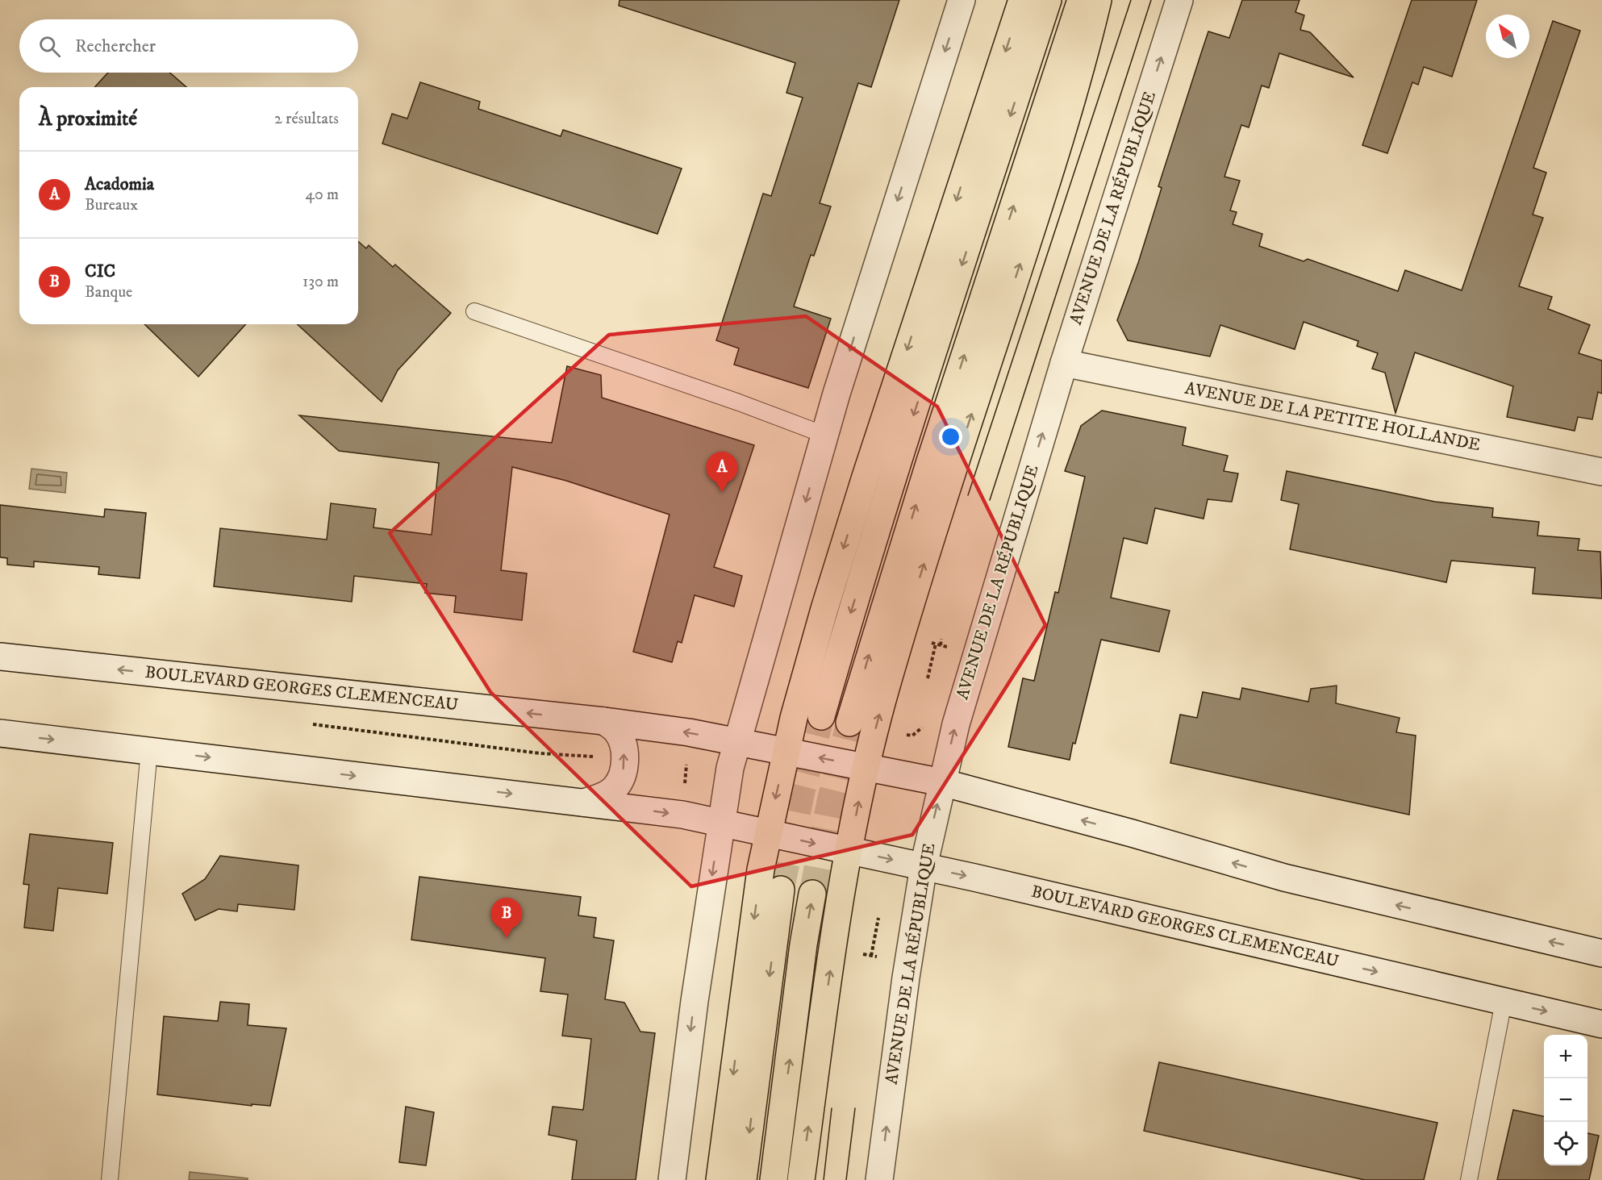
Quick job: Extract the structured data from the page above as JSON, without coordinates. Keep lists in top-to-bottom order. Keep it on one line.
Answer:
{"streets":{"main road":["AVENUE DE LA RÉPUBLIQUE","AVENUE DE LA PETITE HOLLANDE","BOULEVARD GEORGES CLEMENCEAU"]},"crossings":[["AVENUE DE LA RÉPUBLIQUE","AVENUE DE LA PETITE HOLLANDE"],["AVENUE DE LA RÉPUBLIQUE","BOULEVARD GEORGES CLEMENCEAU"]],"north":"top left","page":{"search":"Rechercher","heading":["À proximité","2 résultats"],"list":[{"mark":"A","name":"Acadomia","note":"Bureaux","value":"40 m"},{"mark":"B","name":"CIC","note":"Banque","value":"130 m"}],"pins":["A","B"],"map_buttons":["+","−"]}}
